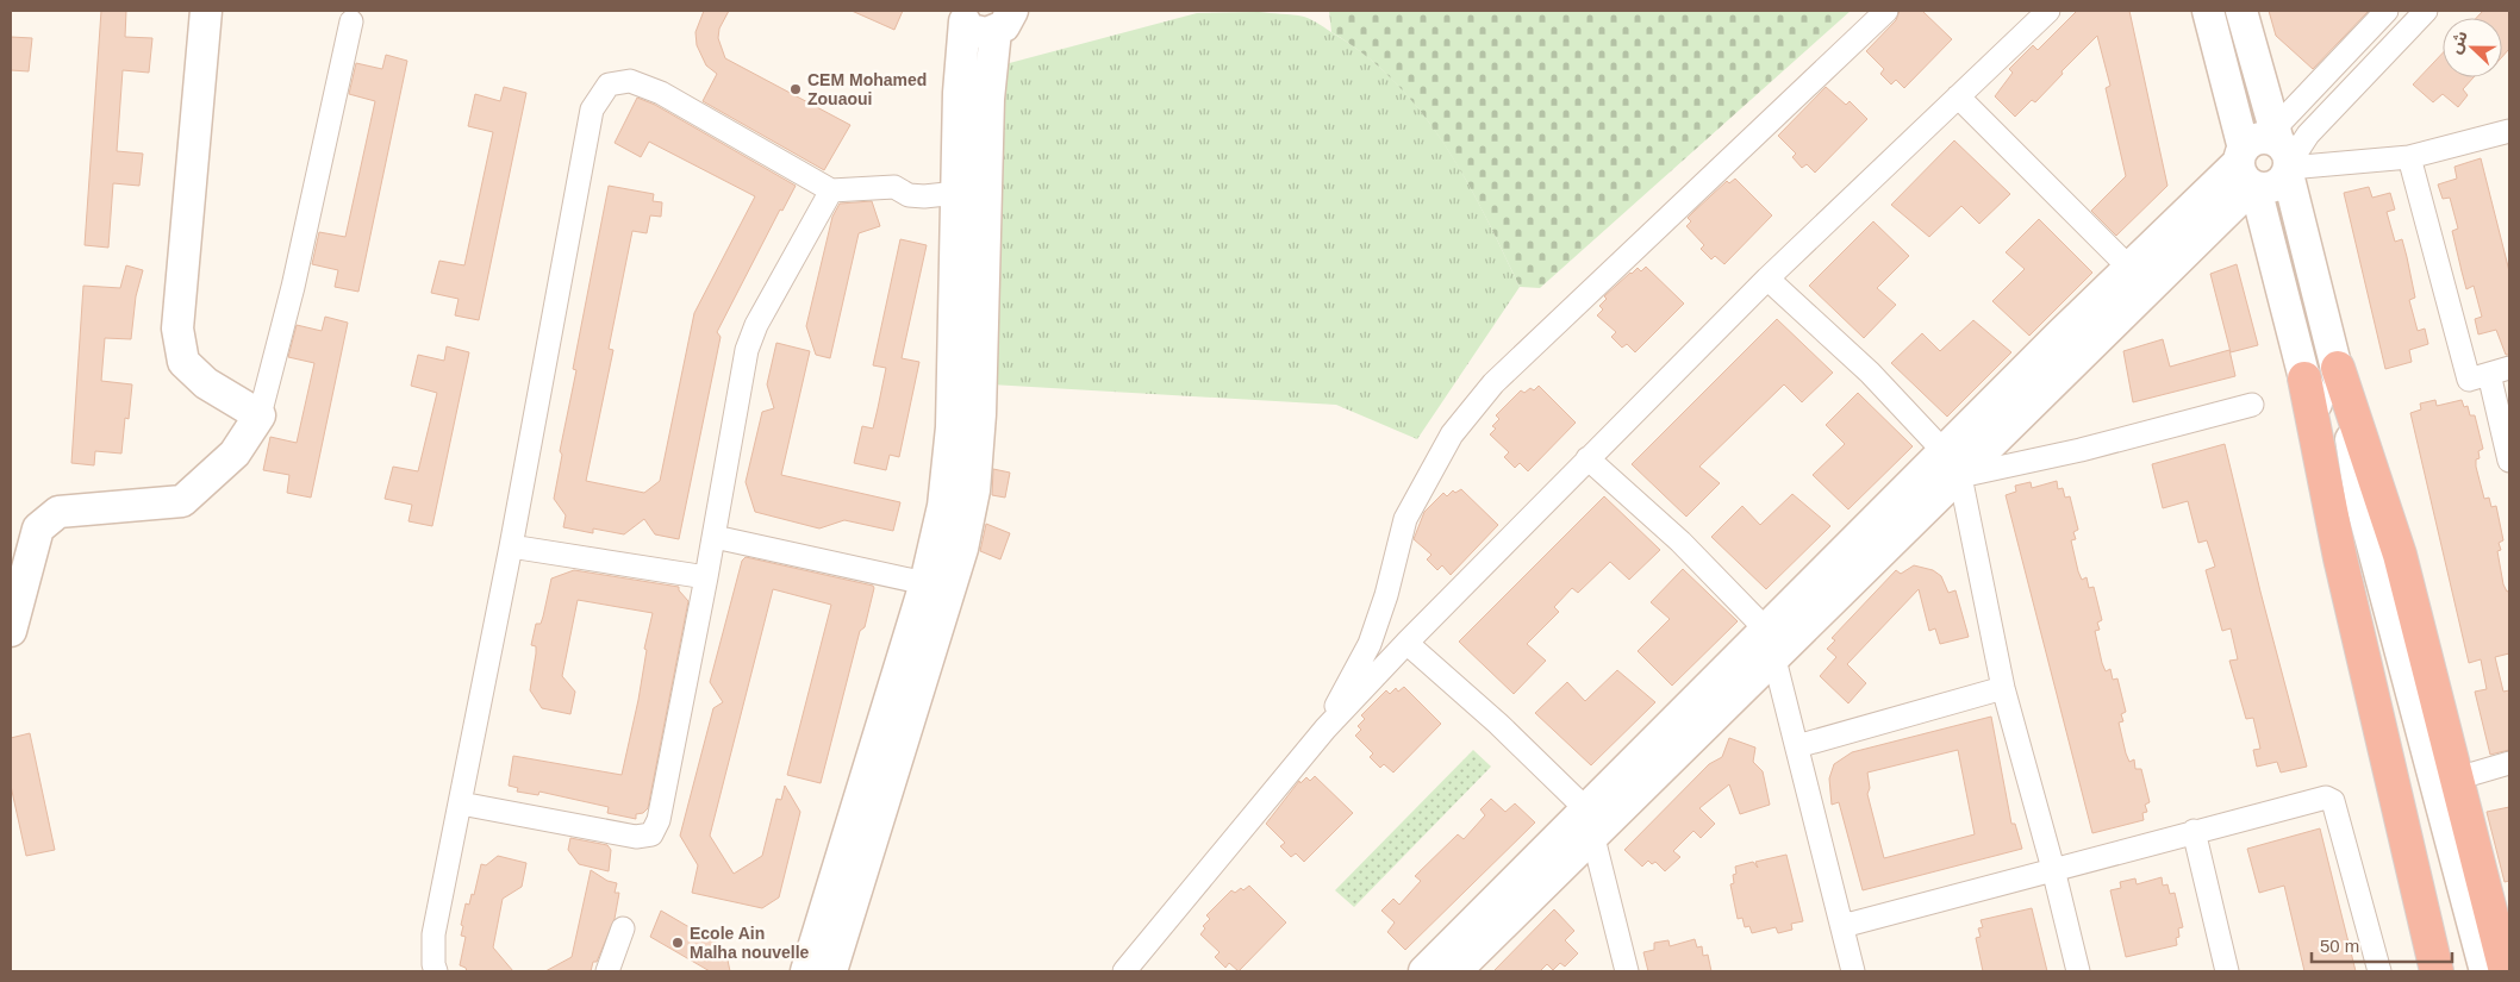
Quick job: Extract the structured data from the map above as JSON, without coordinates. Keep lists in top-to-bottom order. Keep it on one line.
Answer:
{"places":["CEM Mohamed Zouaoui","Ecole Ain Malha nouvelle"],"scale_bar":"50 m","north":"left"}
